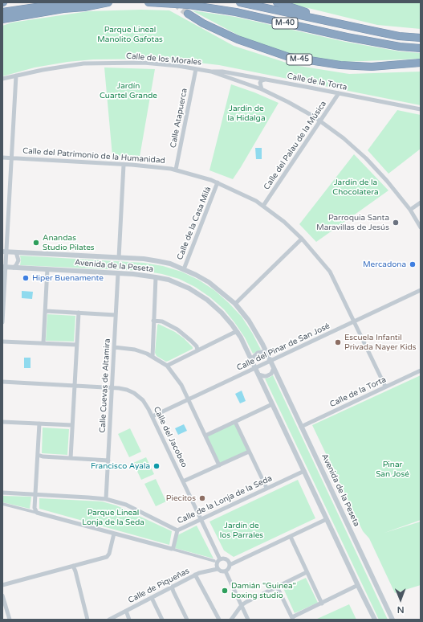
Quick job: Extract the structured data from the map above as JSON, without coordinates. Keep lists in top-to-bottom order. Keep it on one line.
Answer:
{"streets":{"highway":["M-40","M-45"],"street":["Calle de los Morales","Calle de la Torta","Calle Atapuerca","Calle del Palau de la Música","Calle del Patrimonio de la Humanidad","Calle de la Casa Milá","Avenida de la Peseta","Calle del Pinar de San José","Calle Cuevas de Altamira","Calle del Jacobeo","Calle de la Lonja de la Seda","Calle de Piqueñas"]},"crossings":[["Calle de los Morales","Calle de la Torta"],["Calle de los Morales","Calle Atapuerca"],["Calle de los Morales","Calle del Palau de la Música"],["Calle de la Torta","Calle del Palau de la Música"],["Calle de la Torta","Calle del Patrimonio de la Humanidad"],["Calle de la Torta","Avenida de la Peseta"],["Calle Atapuerca","Calle del Patrimonio de la Humanidad"],["Calle del Palau de la Música","Calle del Patrimonio de la Humanidad"],["Calle del Patrimonio de la Humanidad","Calle de la Casa Milá"],["Calle del Patrimonio de la Humanidad","Calle del Pinar de San José"],["Calle de la Casa Milá","Avenida de la Peseta"],["Avenida de la Peseta","Calle del Pinar de San José"],["Avenida de la Peseta","Calle Cuevas de Altamira"],["Avenida de la Peseta","Calle de la Lonja de la Seda"],["Calle del Pinar de San José","Calle del Jacobeo"],["Calle Cuevas de Altamira","Calle del Jacobeo"],["Calle Cuevas de Altamira","Calle de la Lonja de la Seda"],["Calle del Jacobeo","Calle de la Lonja de la Seda"],["Calle del Jacobeo","Calle de Piqueñas"]],"parks":["Parque Lineal Manolito Gafotas","Jardín Cuartel Grande","Jardín de la Hidalga","Jardín de la Chocolatera","Pinar San José","Parque Lineal Lonja de la Seda","Jardín de los Parrales"],"places":["Parroquia Santa Maravillas de Jesús","Anandas Studio Pilates","Mercadona","Hiper Buenamente","Escuela Infantil Privada Nayer Kids","Francisco Ayala","Piecitos","Damián \"Guinea\" boxing studio"],"north":"bottom"}
